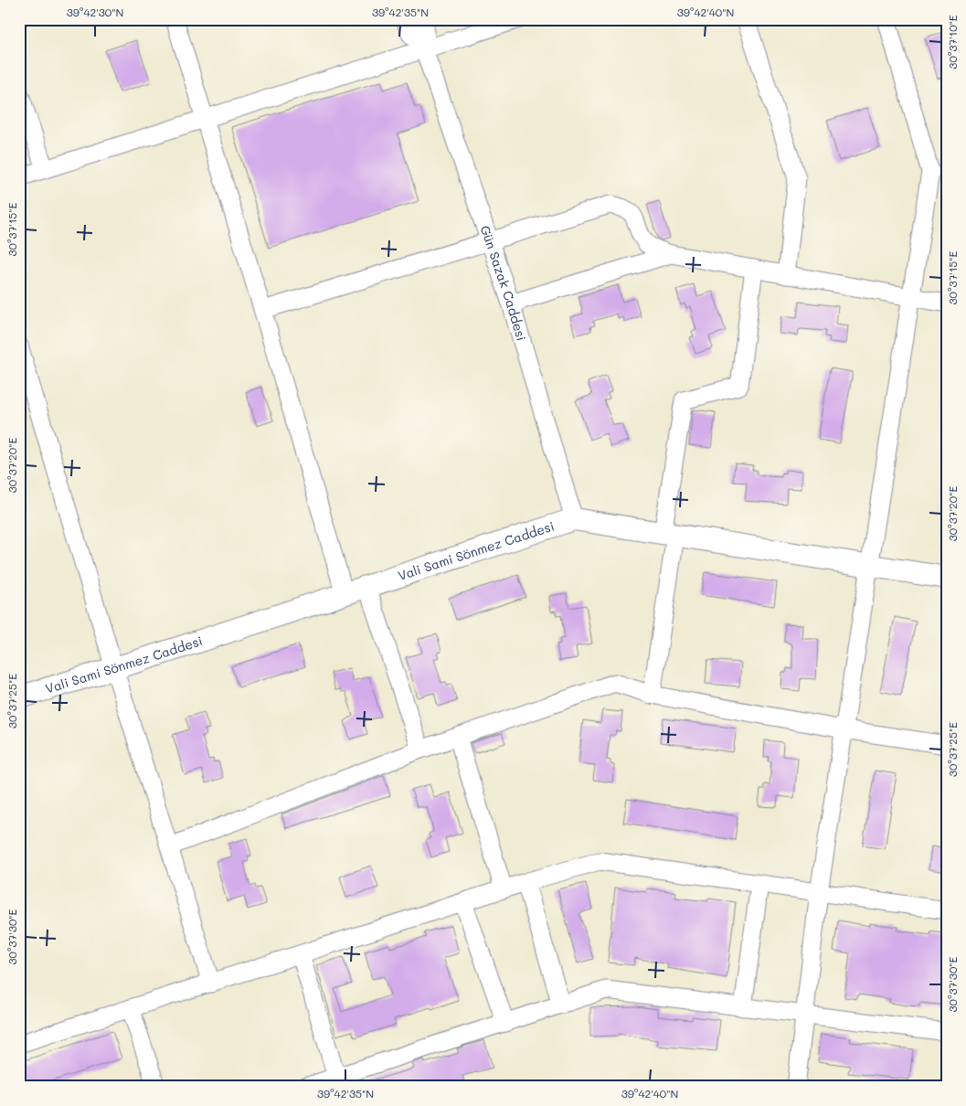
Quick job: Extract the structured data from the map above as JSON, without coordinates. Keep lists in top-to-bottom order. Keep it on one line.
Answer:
{"streets":{"main road":["Vali Sami Sönmez Caddesi"],"street":["Gün Sazak Caddesi"]},"crossings":[["Gün Sazak Caddesi","Vali Sami Sönmez Caddesi"]],"coordinates":["39°42'30\"N","39°42'35\"N","39°42'40\"N","30°37'10\"E","30°37'15\"E","30°37'20\"E","30°37'25\"E","30°37'30\"E"]}
